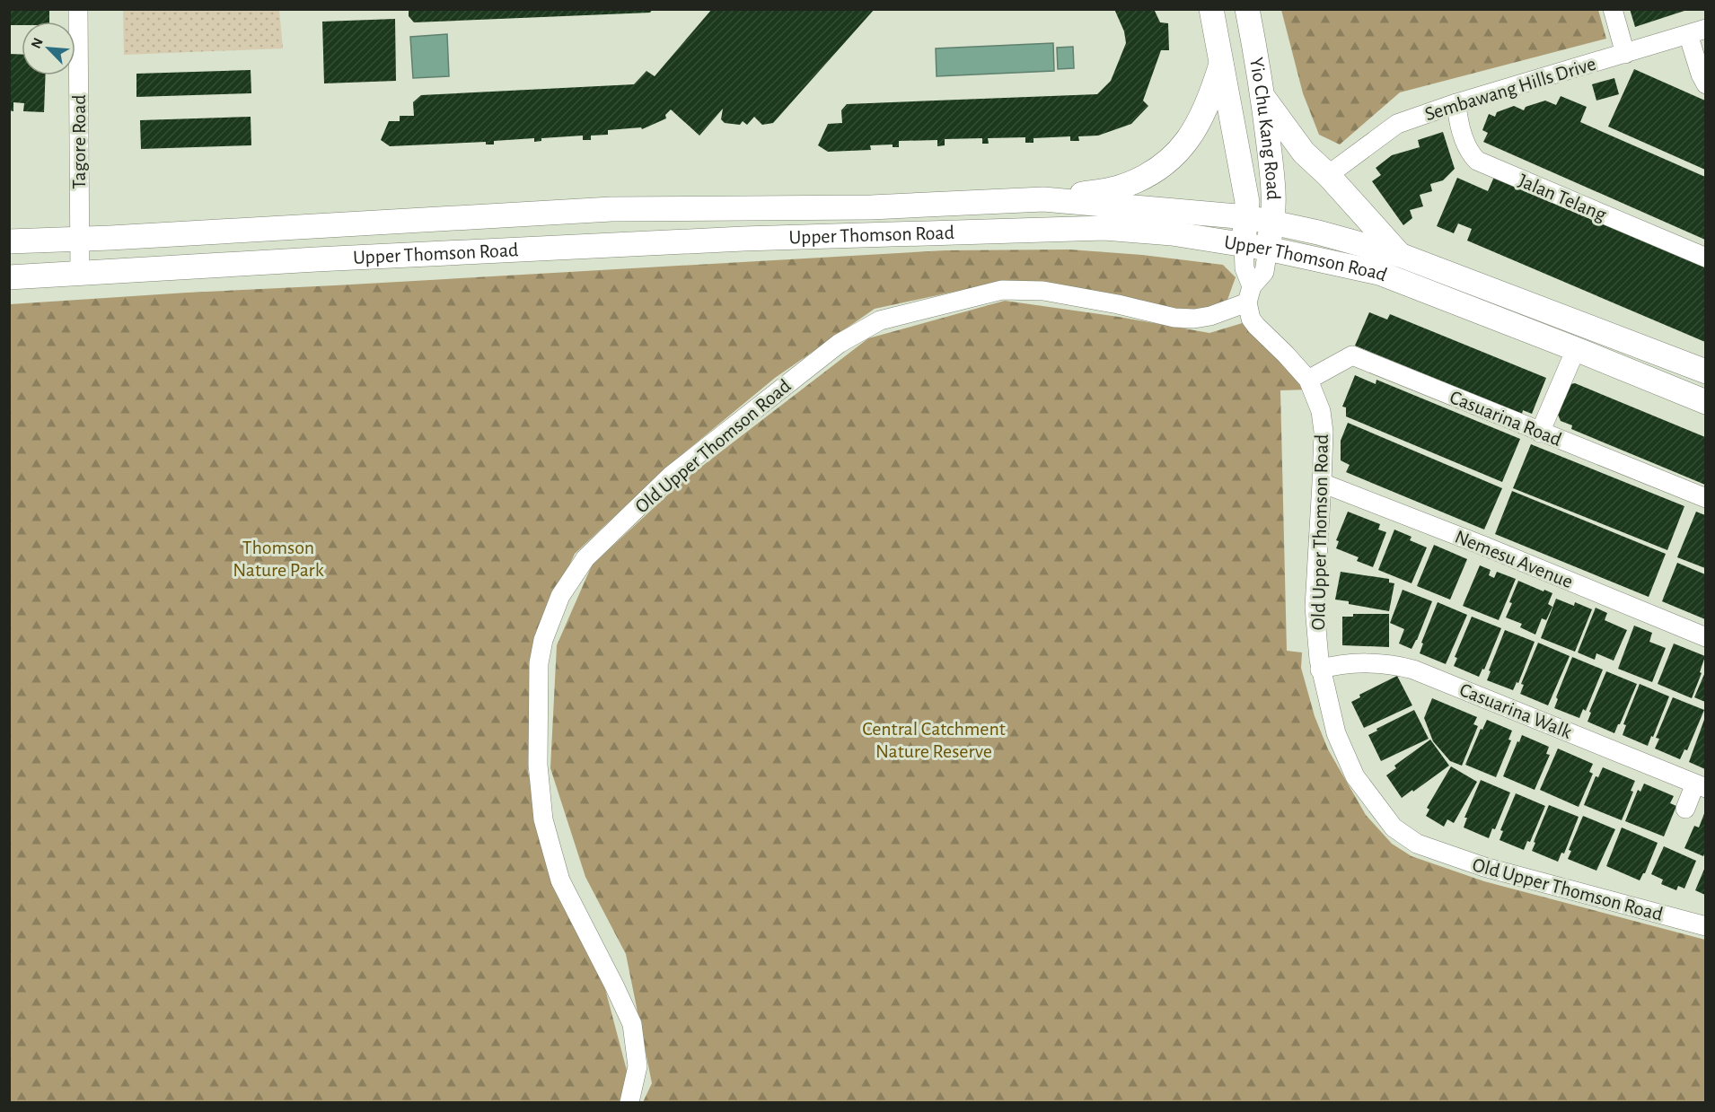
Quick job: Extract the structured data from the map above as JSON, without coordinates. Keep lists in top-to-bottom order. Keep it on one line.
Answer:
{"streets":{"main road":["Yio Chu Kang Road","Upper Thomson Road"],"street":["Sembawang Hills Drive","Tagore Road","Jalan Telang","Casuarina Road","Old Upper Thomson Road","Nemesu Avenue","Casuarina Walk"]},"crossings":[["Sembawang Hills Drive","Jalan Telang"],["Yio Chu Kang Road","Upper Thomson Road"],["Yio Chu Kang Road","Old Upper Thomson Road"],["Tagore Road","Upper Thomson Road"],["Upper Thomson Road","Old Upper Thomson Road"],["Casuarina Road","Old Upper Thomson Road"],["Old Upper Thomson Road","Nemesu Avenue"],["Old Upper Thomson Road","Casuarina Walk"]],"parks":["Thomson Nature Park","Central Catchment Nature Reserve"],"north":"top left"}
